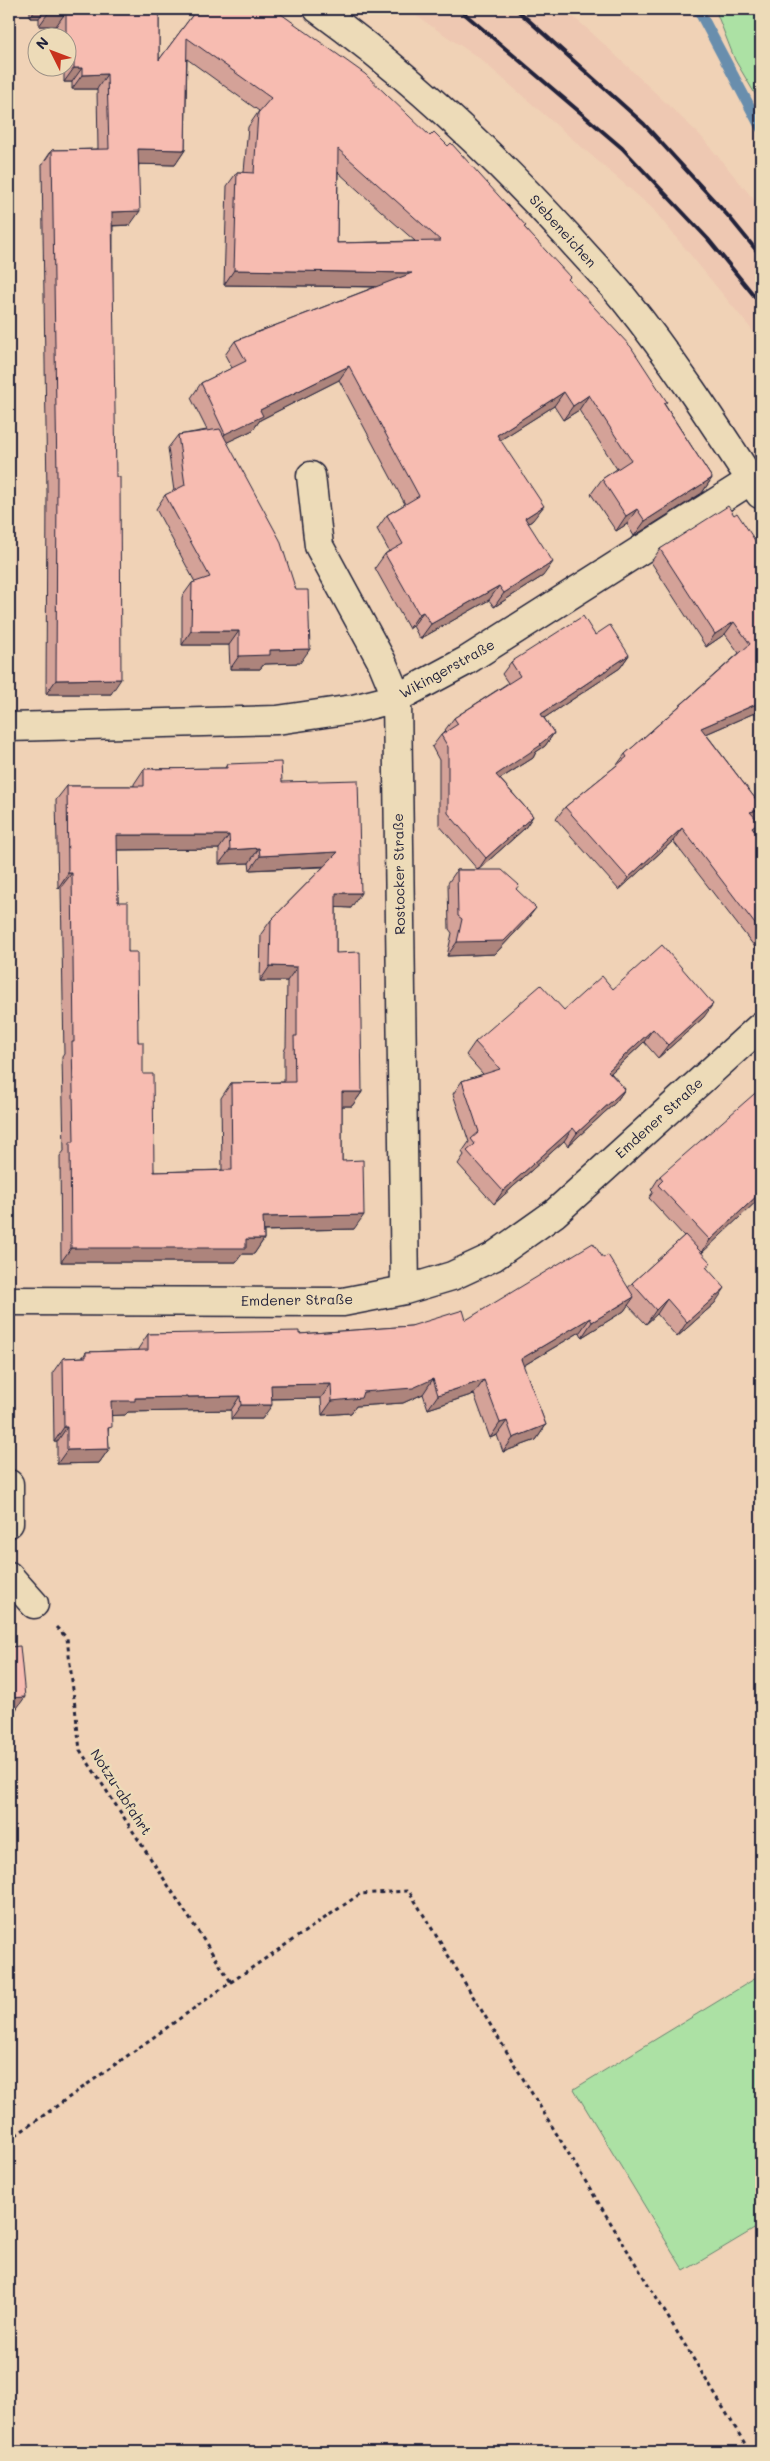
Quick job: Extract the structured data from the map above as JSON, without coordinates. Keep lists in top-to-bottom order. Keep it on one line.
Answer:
{"streets":{"street":["Siebeneichen","Wikingerstraße","Rostocker Straße","Emdener Straße"],"path":["Notzu-abfahrt"]},"crossings":[["Siebeneichen","Wikingerstraße"],["Wikingerstraße","Rostocker Straße"],["Rostocker Straße","Emdener Straße"]],"north":"top left"}
